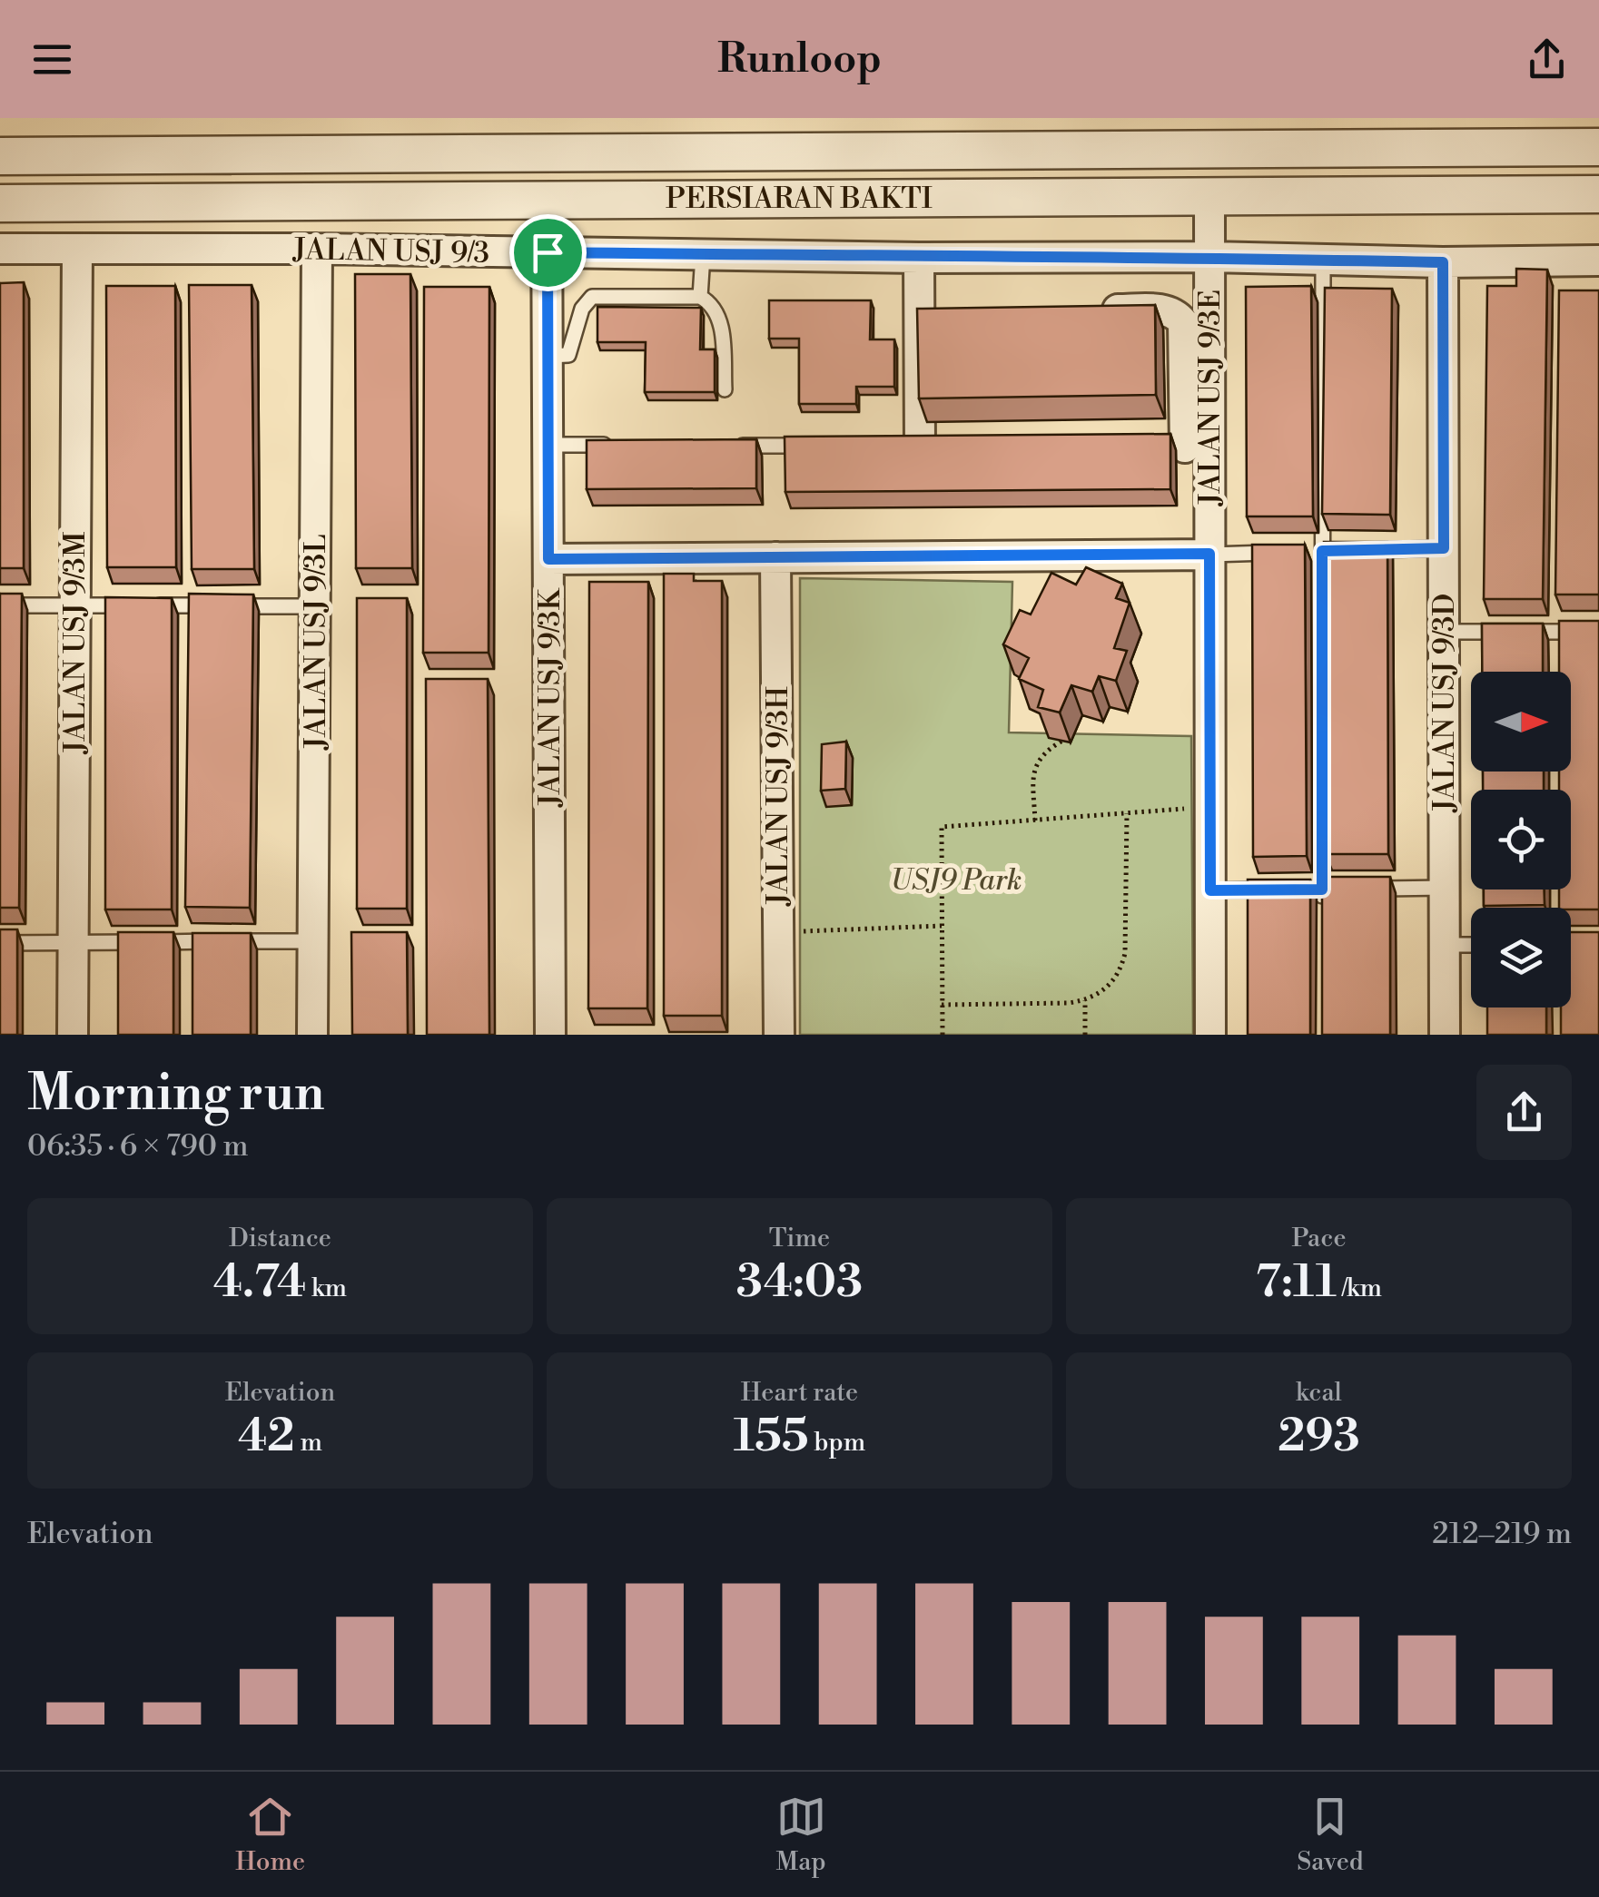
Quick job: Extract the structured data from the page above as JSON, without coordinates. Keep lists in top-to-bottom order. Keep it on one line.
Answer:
{"streets":{"street":["PERSIARAN BAKTI","JALAN USJ 9/3","JALAN USJ 9/3E","JALAN USJ 9/3L","JALAN USJ 9/3M","JALAN USJ 9/3K","JALAN USJ 9/3D","JALAN USJ 9/3H"]},"crossings":[["PERSIARAN BAKTI","JALAN USJ 9/3E"],["PERSIARAN BAKTI","JALAN USJ 9/3K"],["JALAN USJ 9/3","JALAN USJ 9/3E"],["JALAN USJ 9/3","JALAN USJ 9/3L"],["JALAN USJ 9/3","JALAN USJ 9/3M"],["JALAN USJ 9/3","JALAN USJ 9/3K"],["JALAN USJ 9/3","JALAN USJ 9/3D"]],"parks":["USJ9 Park"],"north":"right","page":{"header":"Runloop","heading":["Morning run","06:35 · 6 × 790 m"],"stats":[["Distance","4.74 km"],["Time","34:03"],["Pace","7:11 /km"],["Elevation","42 m"],["Heart rate","155 bpm"],["kcal","293"]],"chart":["Elevation","212–219 m"],"tabs":["Home","Map","Saved"]}}
